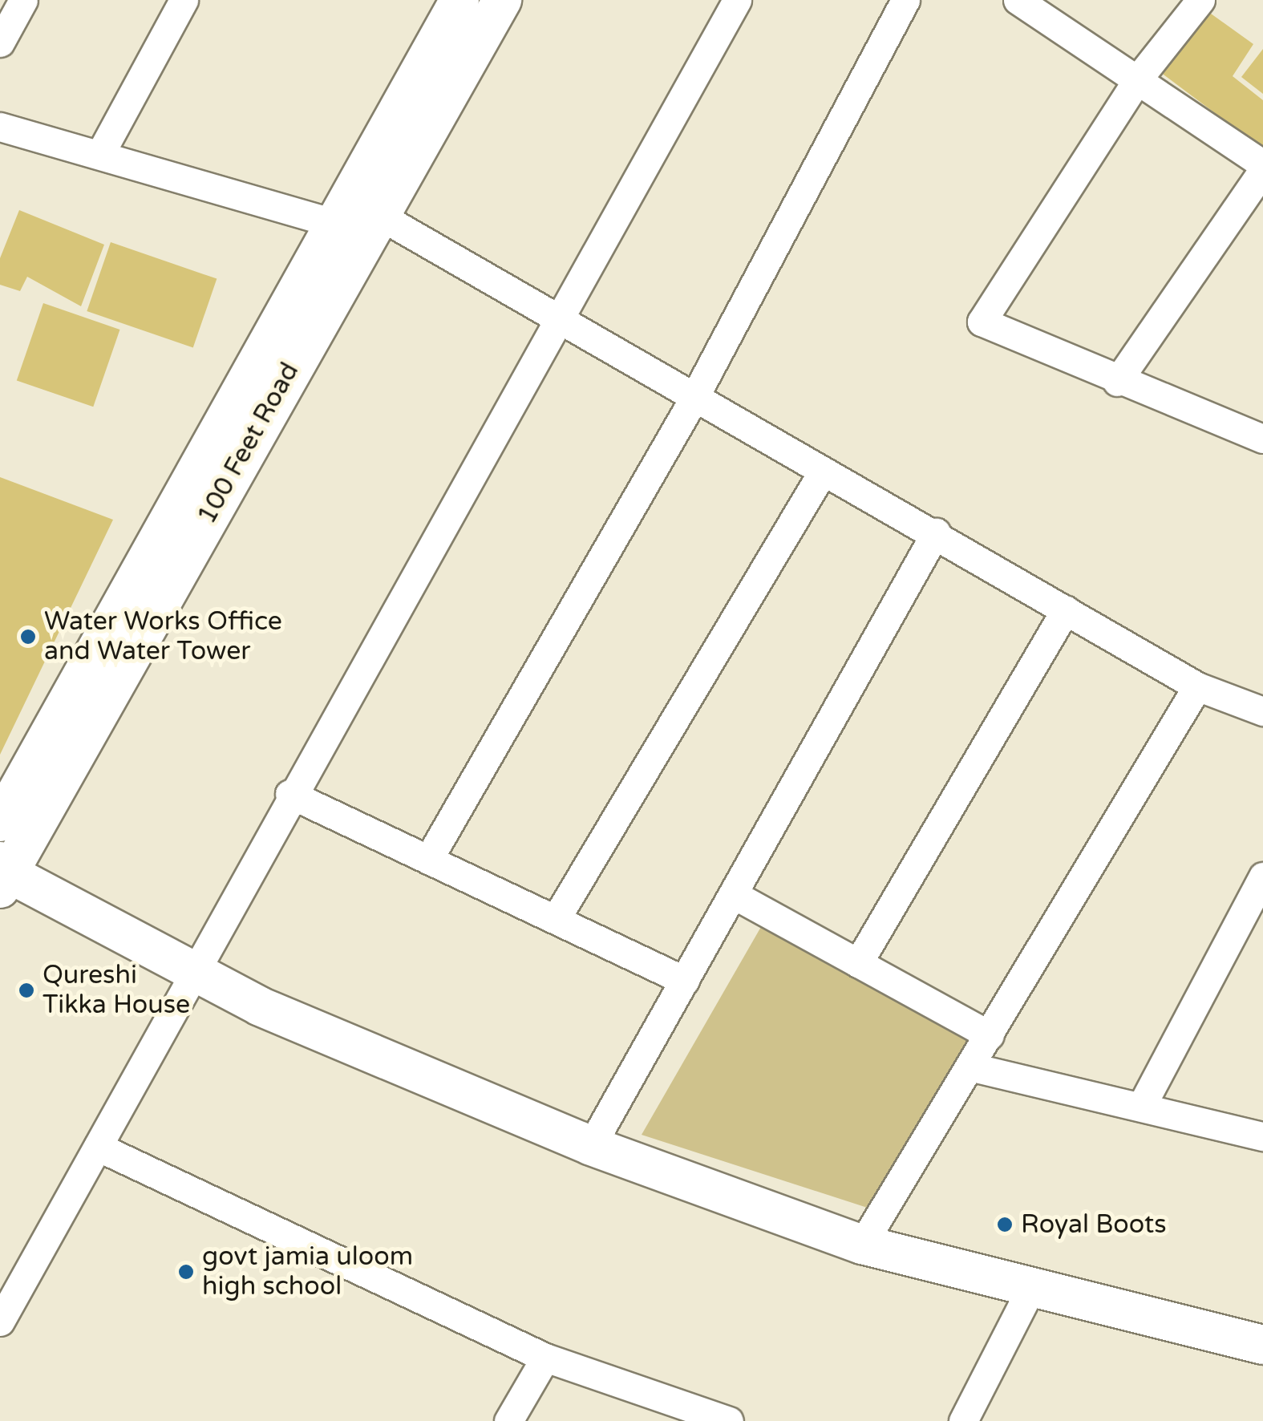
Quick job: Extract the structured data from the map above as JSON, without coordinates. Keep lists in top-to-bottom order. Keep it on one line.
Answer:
{"streets":{"main road":["100 Feet Road"]},"places":["Water Works Office and Water Tower","Qureshi Tikka House","Royal Boots","govt jamia uloom high school"]}
